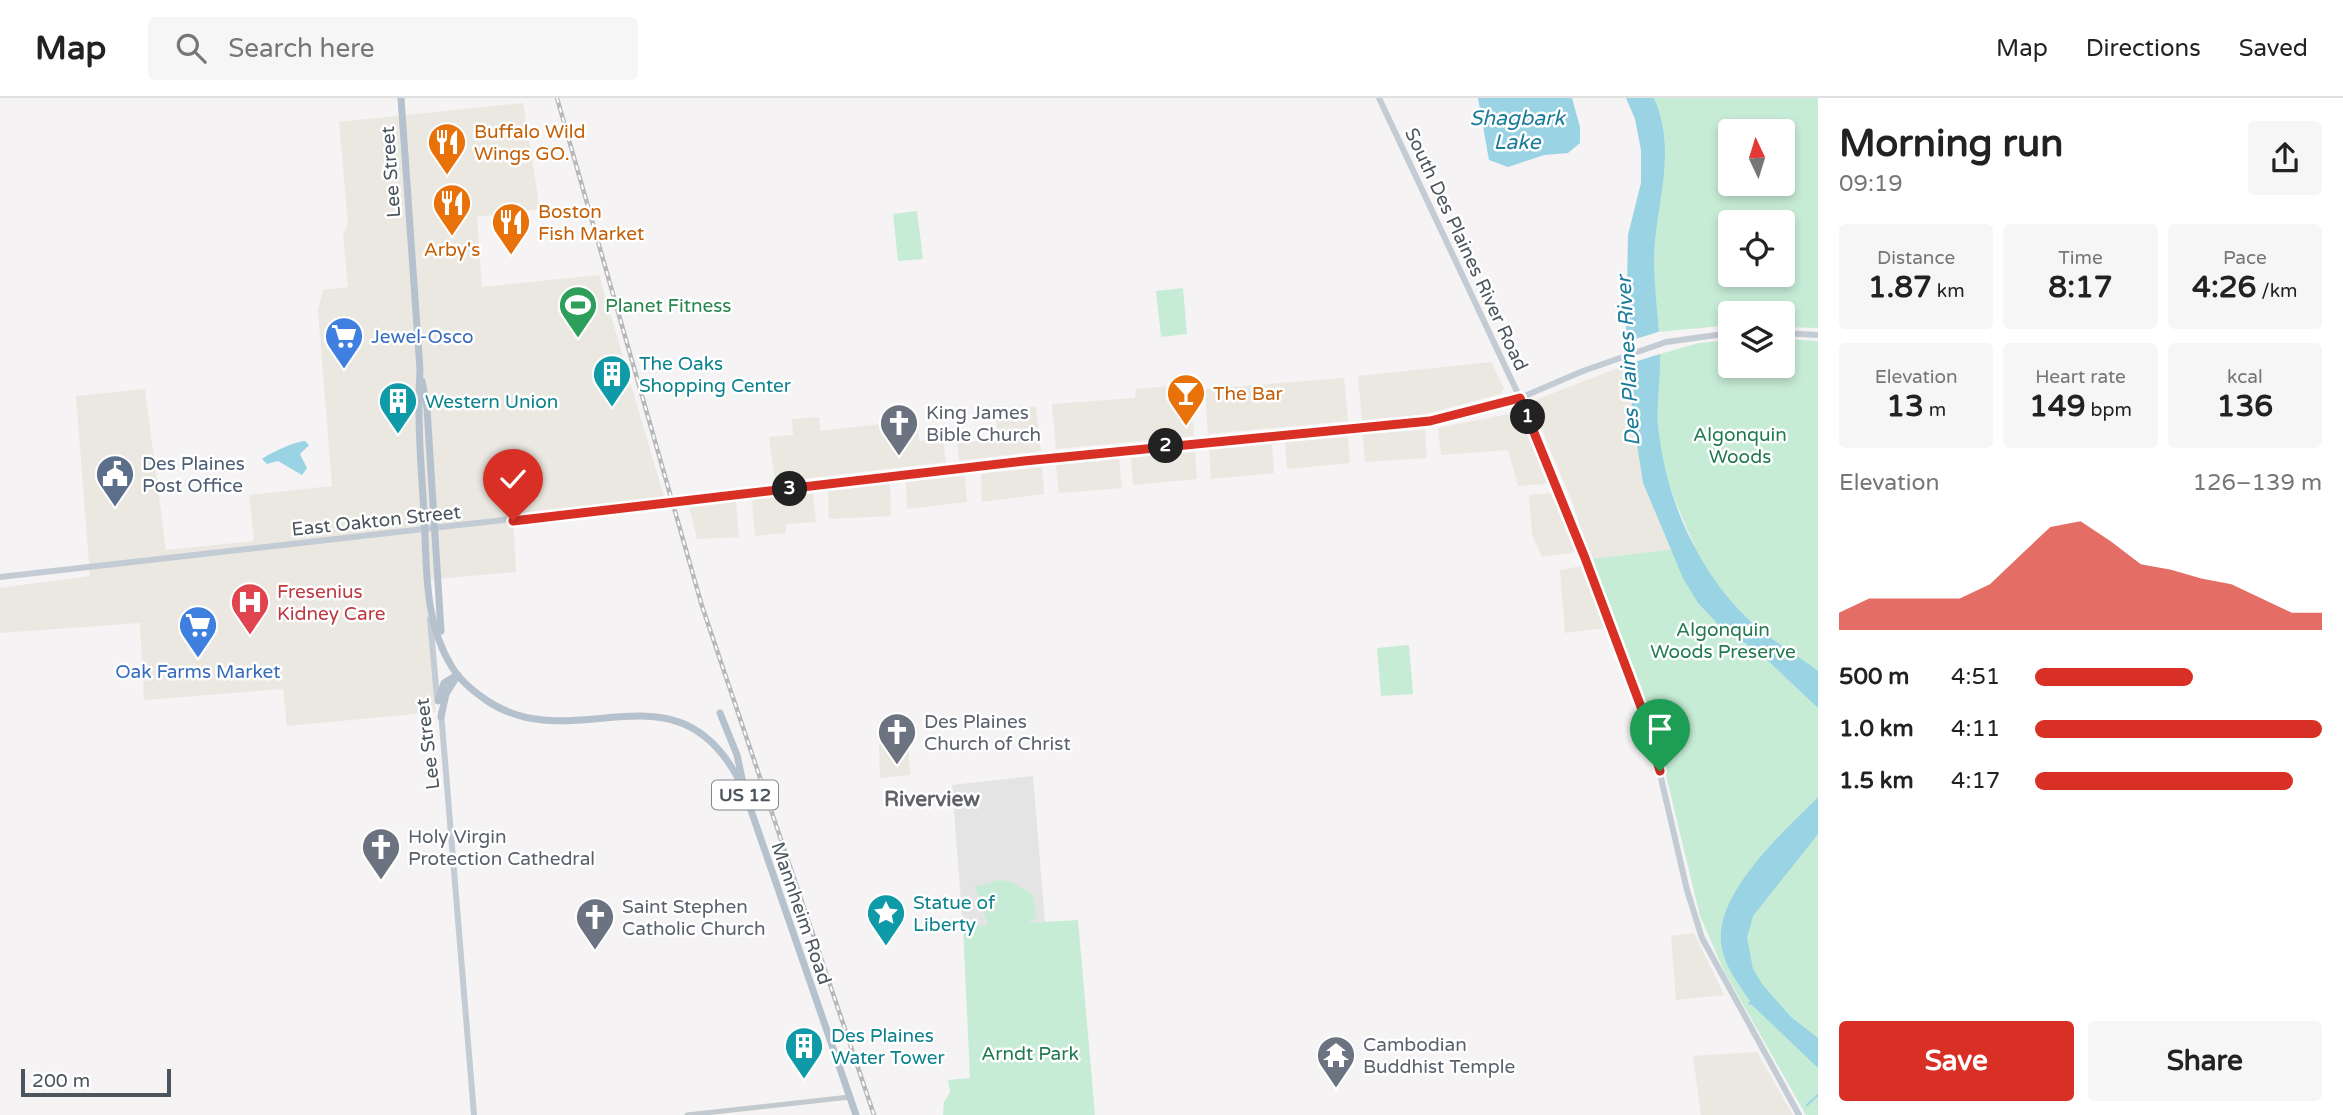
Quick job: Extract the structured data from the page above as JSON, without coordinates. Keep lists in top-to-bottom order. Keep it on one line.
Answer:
{"streets":{"main road":["Lee Street","South Des Plaines River Road","East Oakton Street","US 12","Mannheim Road"]},"crossings":[["Lee Street","East Oakton Street"],["Lee Street","US 12"],["Lee Street","Mannheim Road"],["South Des Plaines River Road","East Oakton Street"],["US 12","Mannheim Road"]],"districts":["Riverview"],"water":["Shagbark Lake","Des Plaines River"],"parks":["Algonquin Woods","Algonquin Woods Preserve","Arndt Park"],"places":{"restaurant":["Buffalo Wild Wings GO.","Arby's","Boston Fish Market"],"sports":["Planet Fitness"],"supermarket":["Jewel-Osco","Oak Farms Market"],"building":["The Oaks Shopping Center","Western Union","Des Plaines Water Tower"],"bar":["The Bar"],"church":["King James Bible Church","Des Plaines Church of Christ","Holy Virgin Protection Cathedral","Saint Stephen Catholic Church"],"public building":["Des Plaines Post Office"],"hospital":["Fresenius Kidney Care"],"place":["Statue of Liberty"],"temple":["Cambodian Buddhist Temple"]},"scale_bar":"200 m","north":"top","page":{"header":"Map","search":"Search here","nav":["Map","Directions","Saved"],"heading":["Morning run","09:19"],"stats":[["Distance","1.87 km"],["Time","8:17"],["Pace","4:26 /km"],["Elevation","13 m"],["Heart rate","149 bpm"],["kcal","136"]],"pins":["1","2","3"],"chart":["Elevation","126–139 m"],"list":[{"name":"500 m","note":"4:51"},{"name":"1.0 km","note":"4:11"},{"name":"1.5 km","note":"4:17"}],"buttons":["Save","Share"],"scale":"200 m"}}
